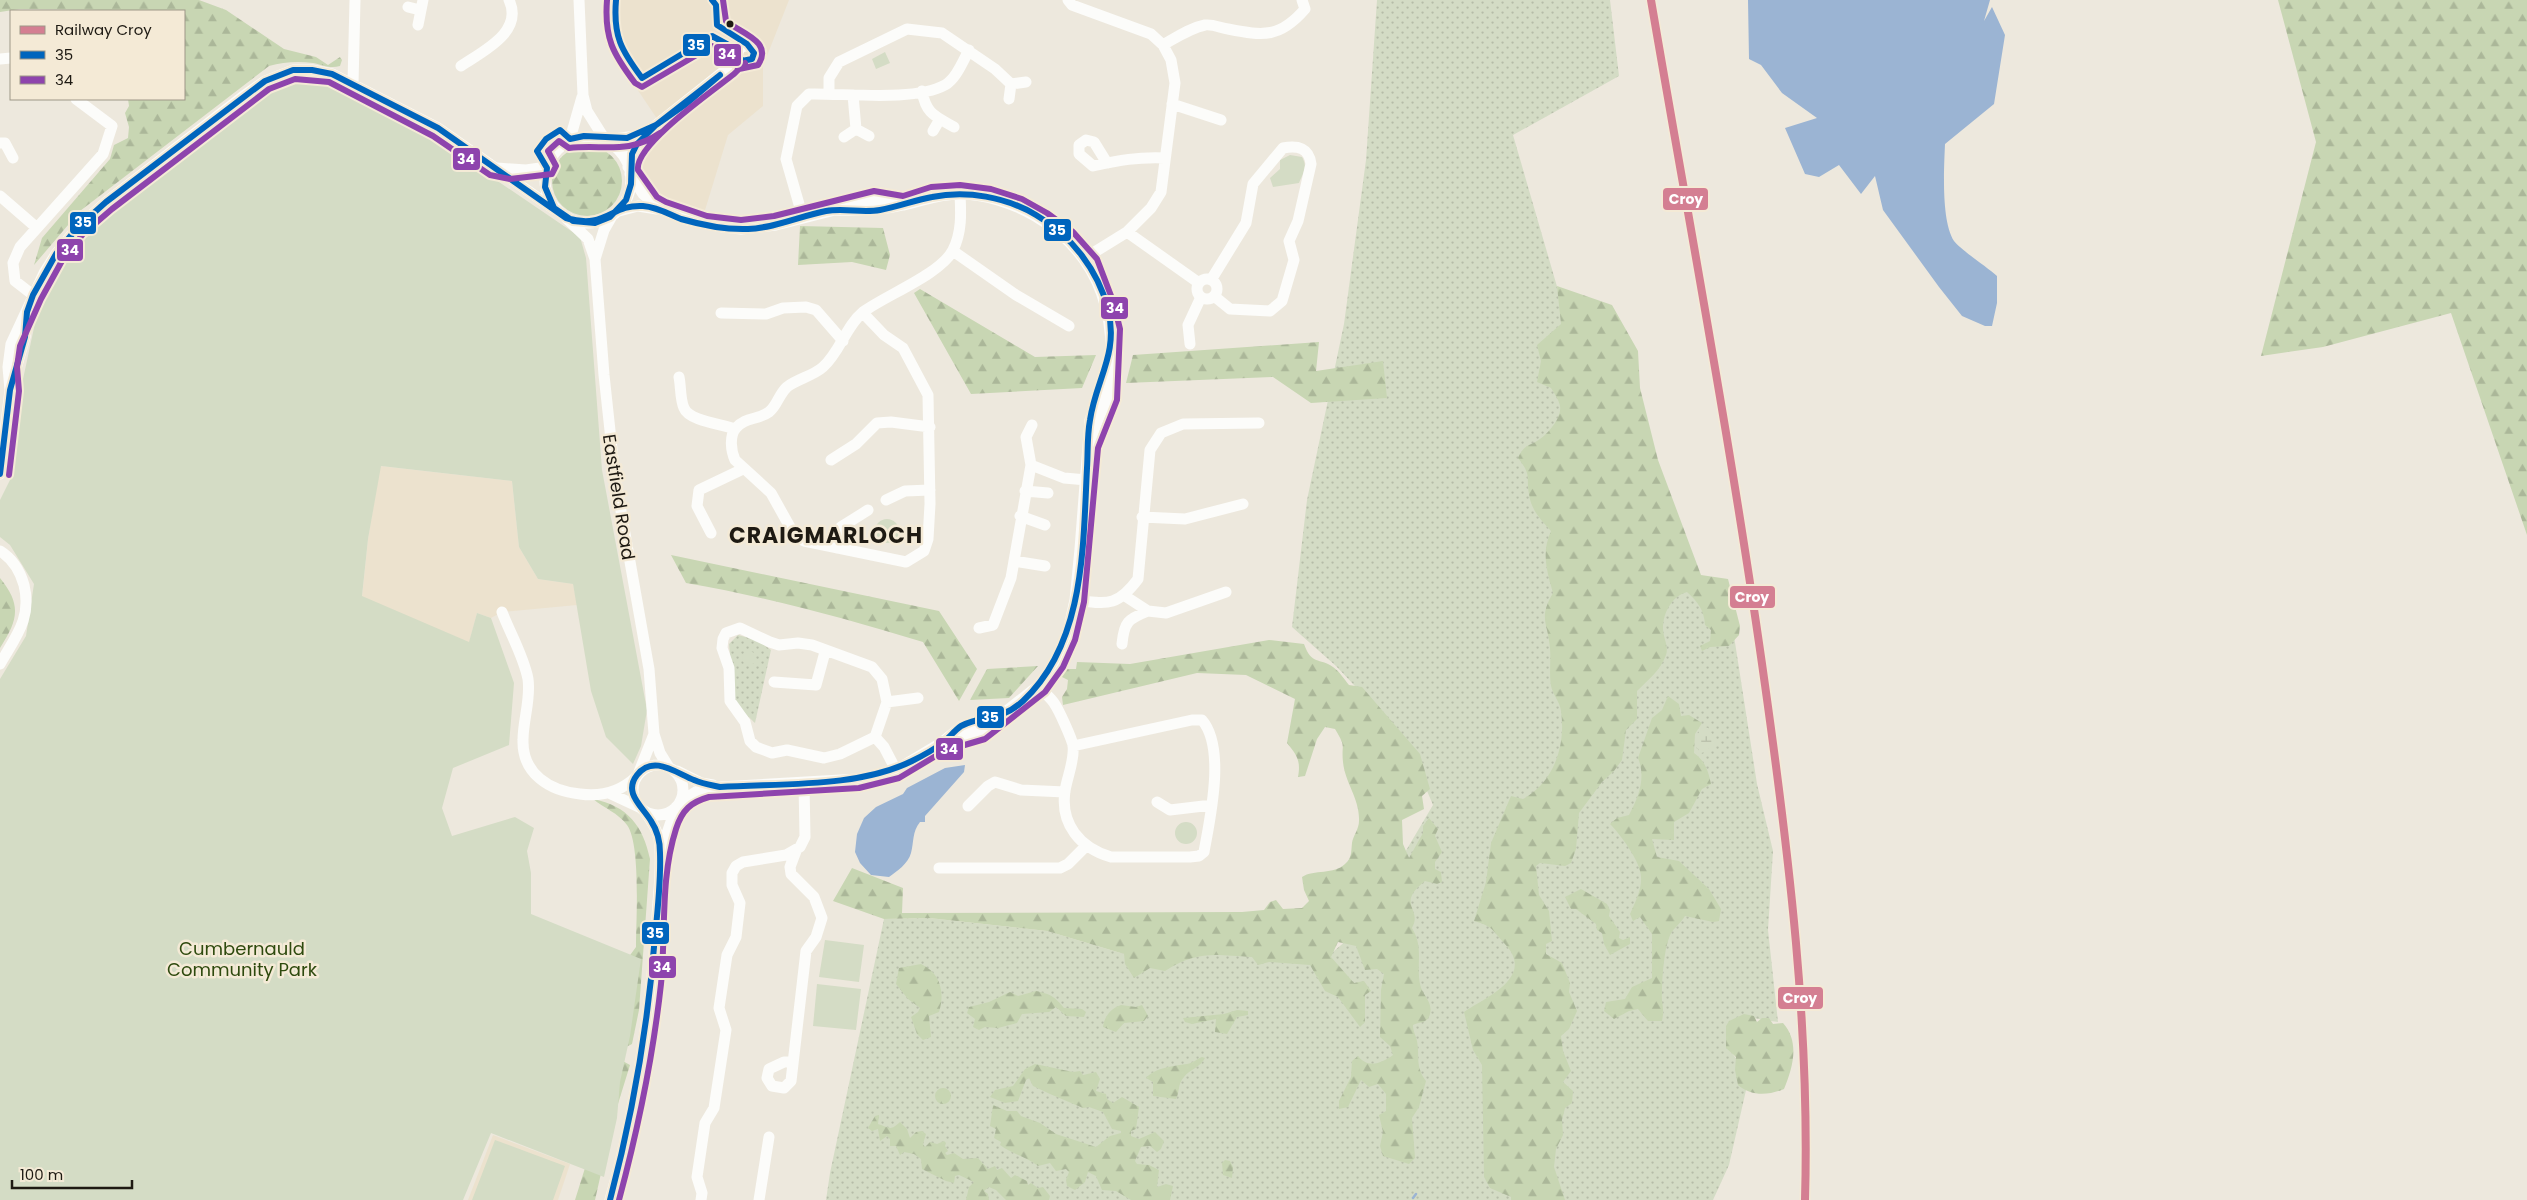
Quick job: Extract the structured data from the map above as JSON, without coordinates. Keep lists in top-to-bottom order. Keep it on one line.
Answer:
{"streets":{"street":["Eastfield Road"]},"districts":["CRAIGMARLOCH"],"parks":["Cumbernauld Community Park"],"lines":["rail line Croy","transit line 35","transit line 34"],"legend":["Railway Croy","35","34"],"scale_bar":"100 m"}
